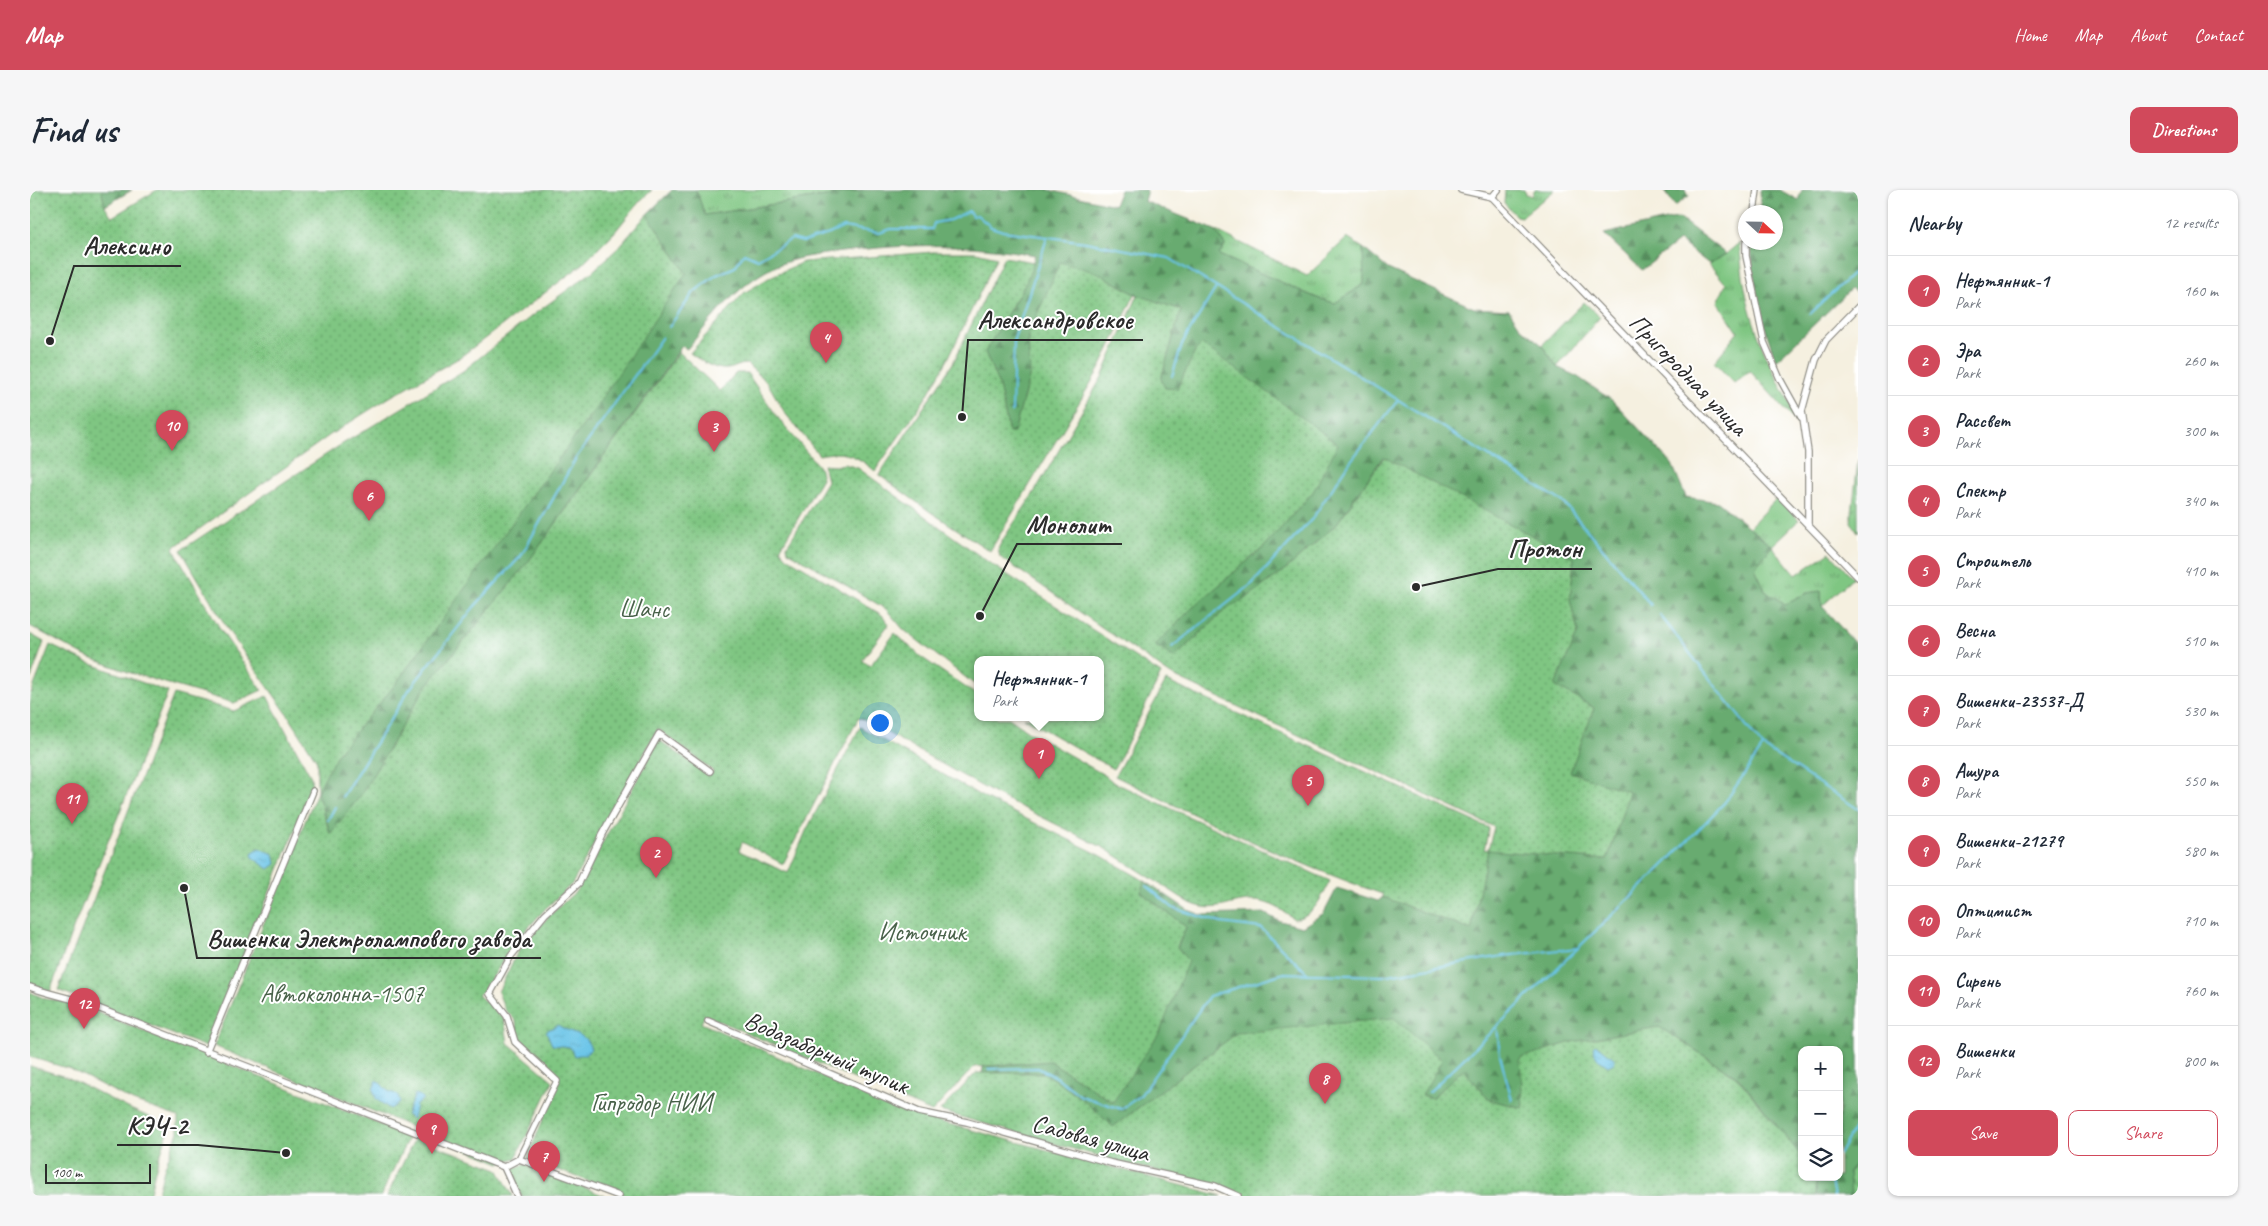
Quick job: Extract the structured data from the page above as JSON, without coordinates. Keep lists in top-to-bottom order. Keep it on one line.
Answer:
{"streets":{"street":["Пригородная улица","Водазаборный тупик","Садовая улица"]},"crossings":[["Водазаборный тупик","Садовая улица"]],"parks":["Шанс","Источник","Автоколонна-1507","Гипродор НИИ"],"places":["Алексино","Александровское","Протон","Монолит","Вишенки Электролампового завода","КЭЧ-2"],"scale_bar":"100 m","north":"right","page":{"header":"Map","nav":["Home","Map","About","Contact"],"buttons":["Directions",["Save","Share"]],"title":"Find us","heading":["Nearby","12 results"],"list":[{"mark":"1","name":"Нефтянник-1","note":"Park","value":"160 m"},{"mark":"2","name":"Эра","note":"Park","value":"260 m"},{"mark":"3","name":"Рассвет","note":"Park","value":"300 m"},{"mark":"4","name":"Спектр","note":"Park","value":"340 m"},{"mark":"5","name":"Строитель","note":"Park","value":"410 m"},{"mark":"6","name":"Весна","note":"Park","value":"510 m"},{"mark":"7","name":"Вишенки-23537-Д","note":"Park","value":"530 m"},{"mark":"8","name":"Ашура","note":"Park","value":"550 m"},{"mark":"9","name":"Вишенки-21279","note":"Park","value":"580 m"},{"mark":"10","name":"Оптимист","note":"Park","value":"710 m"},{"mark":"11","name":"Сирень","note":"Park","value":"760 m"},{"mark":"12","name":"Вишенки","note":"Park","value":"800 m"}],"pins":["4","10","3","6","1","5","11","2","12","8","9","7"],"popup":["Нефтянник-1","Park"],"map_buttons":["+","−"],"scale":"100 m"}}
